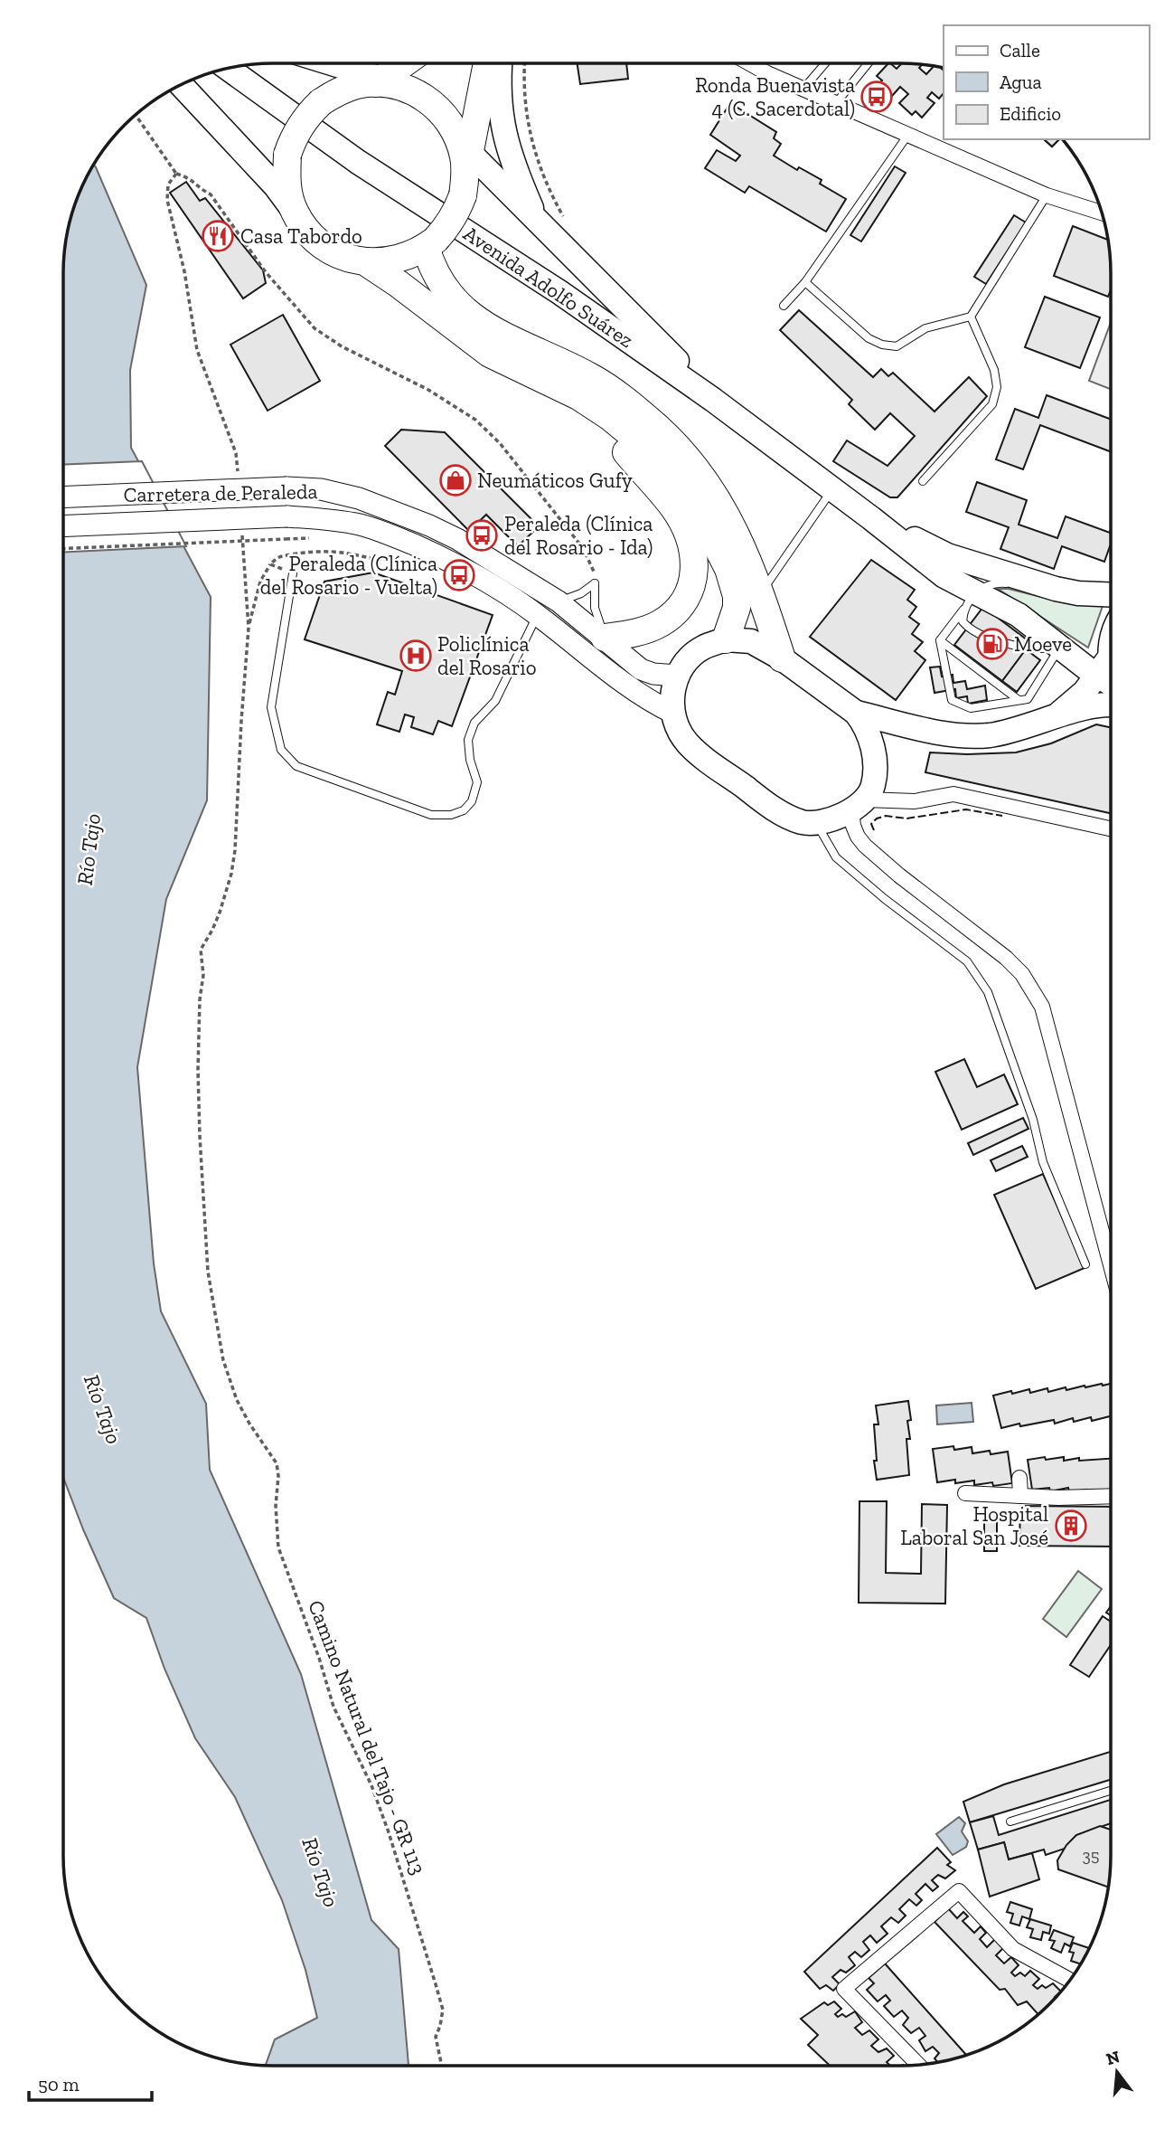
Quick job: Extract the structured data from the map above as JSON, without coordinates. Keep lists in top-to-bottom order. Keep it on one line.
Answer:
{"streets":{"main road":["Avenida Adolfo Suárez","Carretera de Peraleda"],"path":["Camino Natural del Tajo - GR 113"]},"water":["Río Tajo"],"places":{"bus stop":["Ronda Buenavista 4 (C. Sacerdotal)","Peraleda (Clínica del Rosario - Ida)","Peraleda (Clínica del Rosario - Vuelta)"],"restaurant":["Casa Tabordo"],"shop":["Neumáticos Gufy"],"fuel station":["Moeve"],"hospital":["Policlínica del Rosario"],"building":["Hospital Laboral San José"]},"house_numbers":["35"],"legend":["Calle","Agua","Edificio"],"scale_bar":"50 m","north":"top"}
